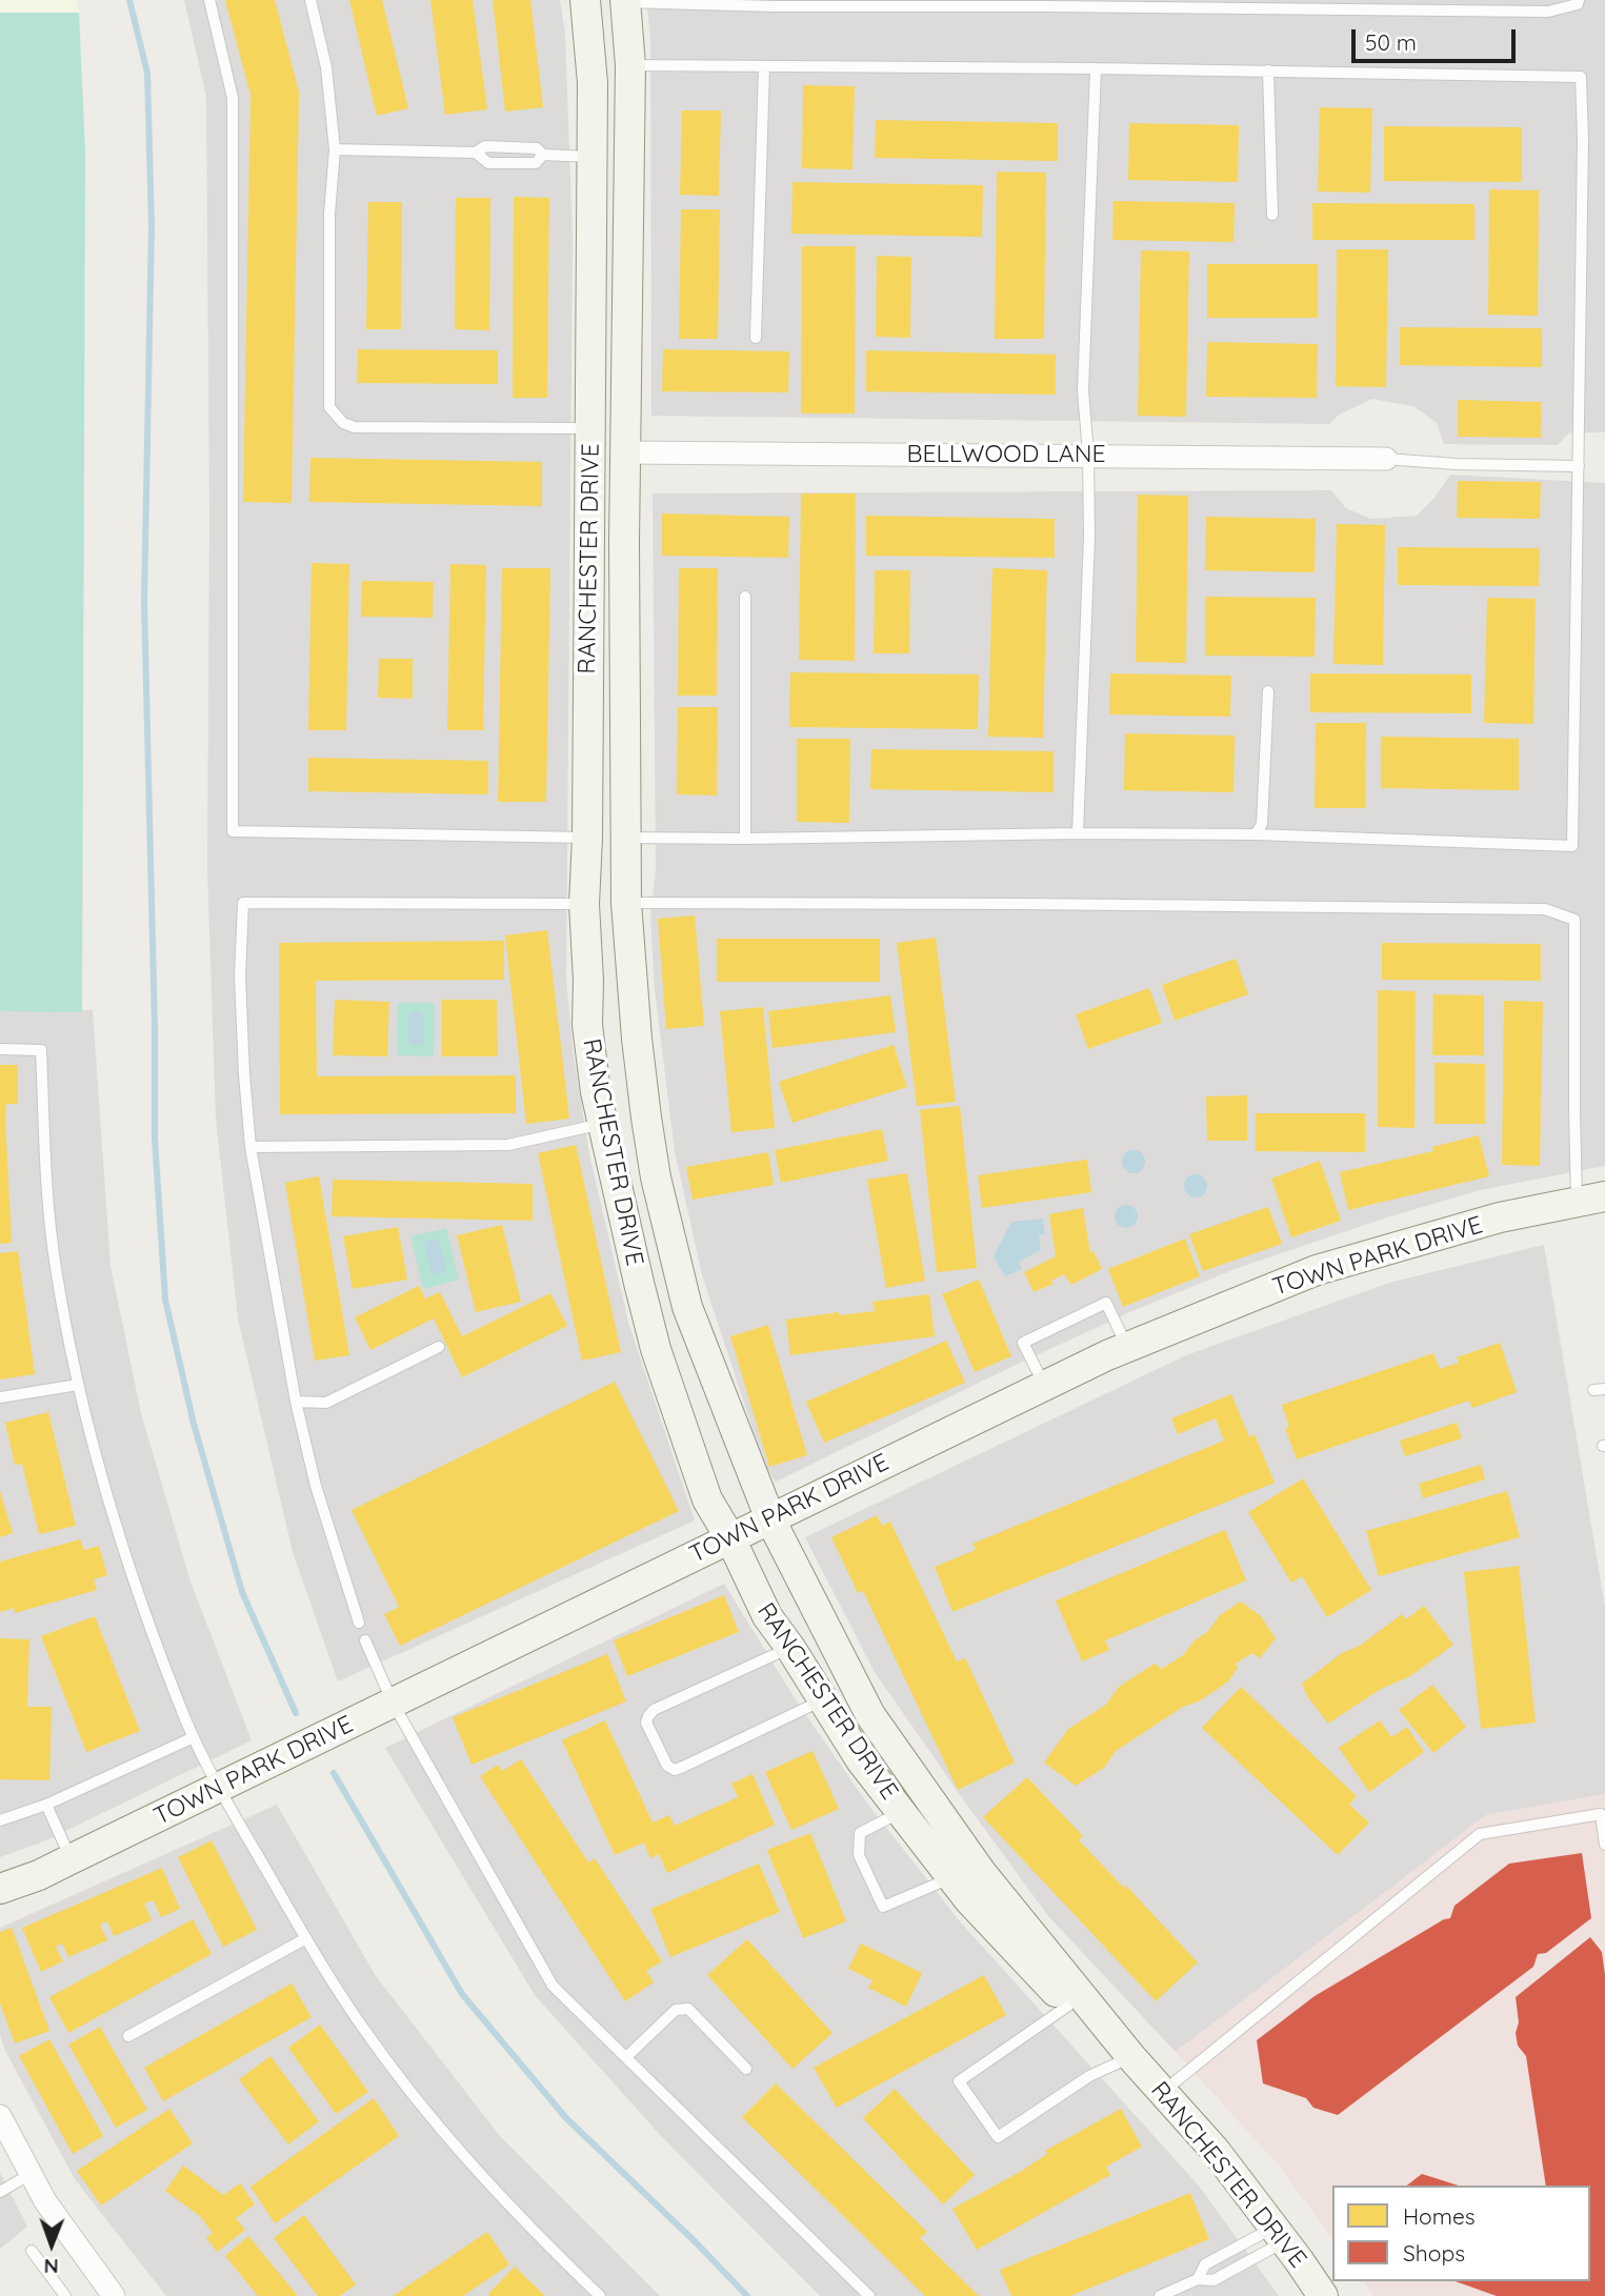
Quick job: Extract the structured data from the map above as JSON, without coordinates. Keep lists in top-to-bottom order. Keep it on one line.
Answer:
{"streets":{"street":["BELLWOOD LANE","RANCHESTER DRIVE","TOWN PARK DRIVE"]},"crossings":[["BELLWOOD LANE","RANCHESTER DRIVE"],["RANCHESTER DRIVE","TOWN PARK DRIVE"]],"legend":["Homes","Shops"],"scale_bar":"50 m","north":"bottom"}
